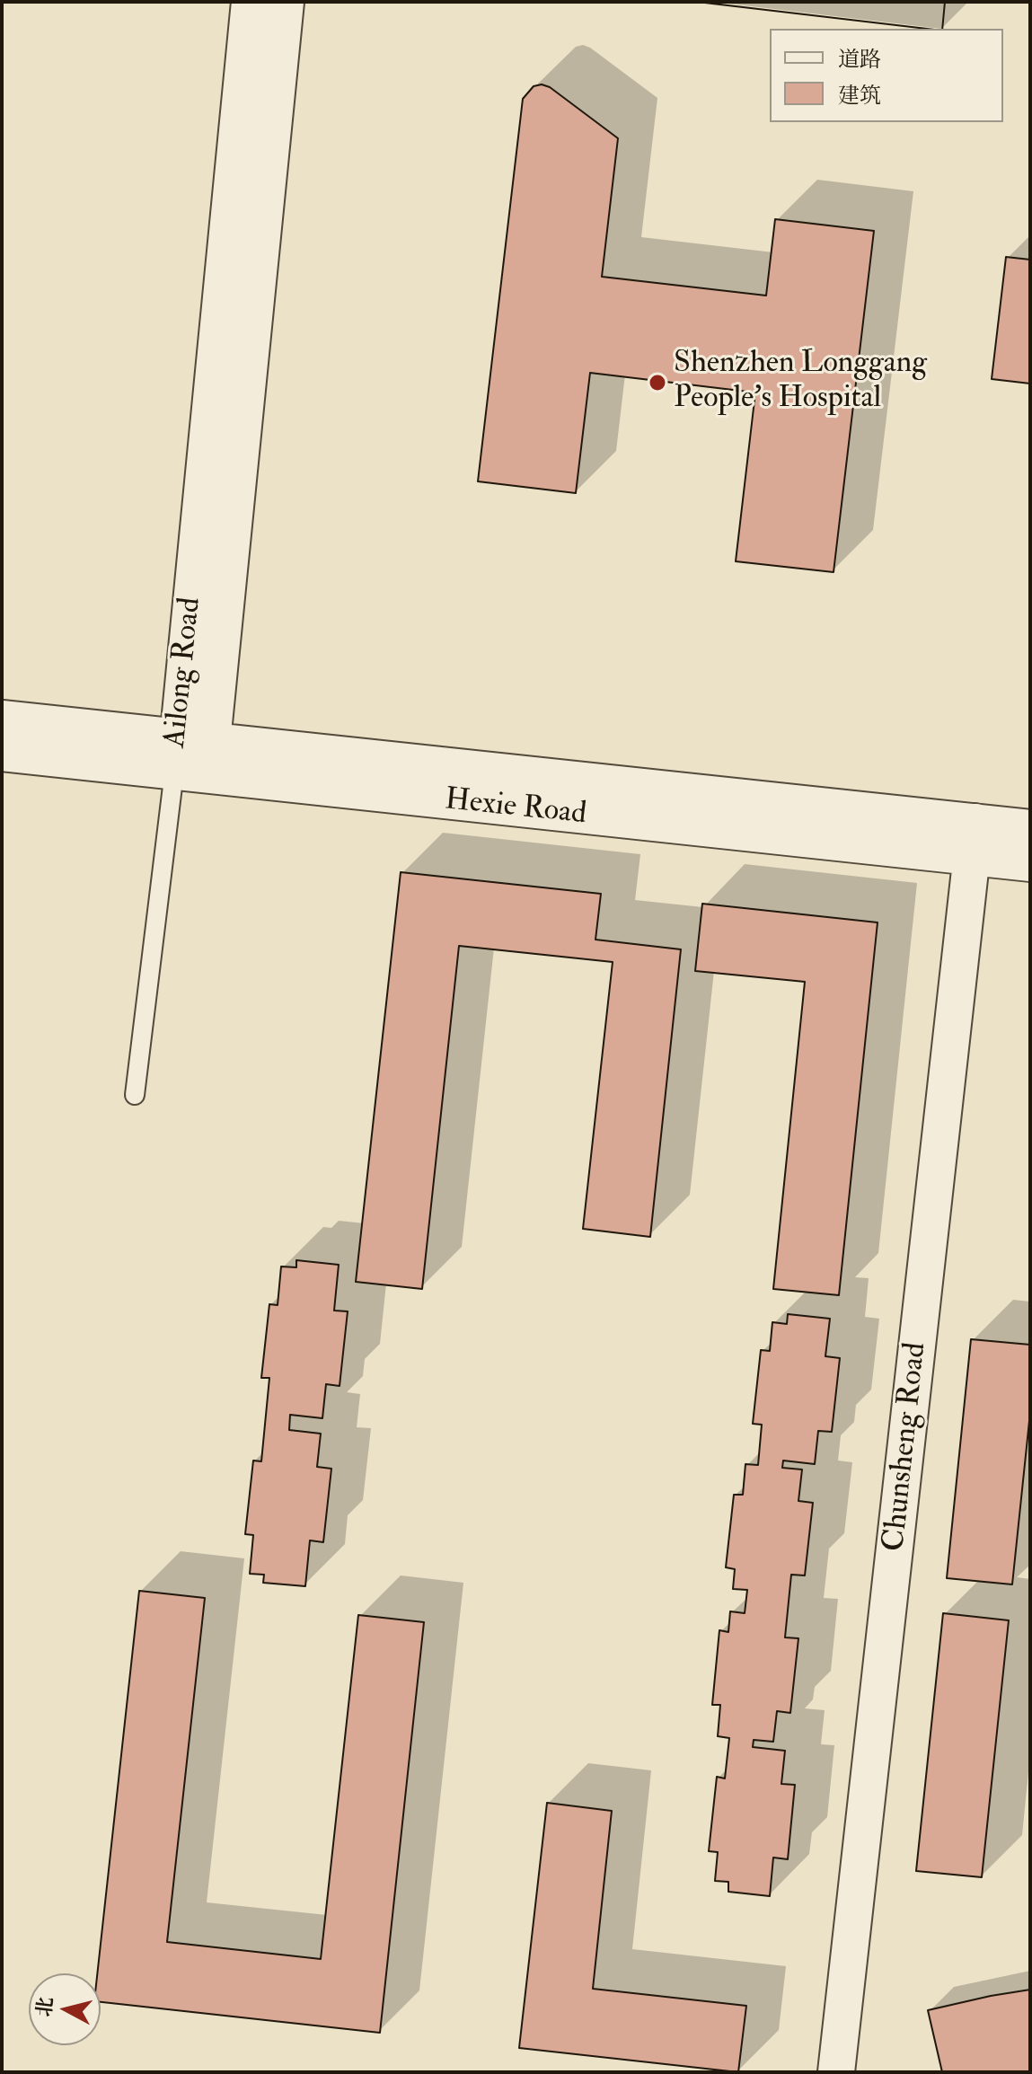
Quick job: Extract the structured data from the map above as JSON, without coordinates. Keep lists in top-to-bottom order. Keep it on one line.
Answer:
{"streets":{"street":["Ailong Road","Hexie Road","Chunsheng Road"]},"crossings":[["Ailong Road","Hexie Road"],["Hexie Road","Chunsheng Road"]],"places":["Shenzhen Longgang People’s Hospital"],"legend":["道路","建筑"],"north":"left"}
